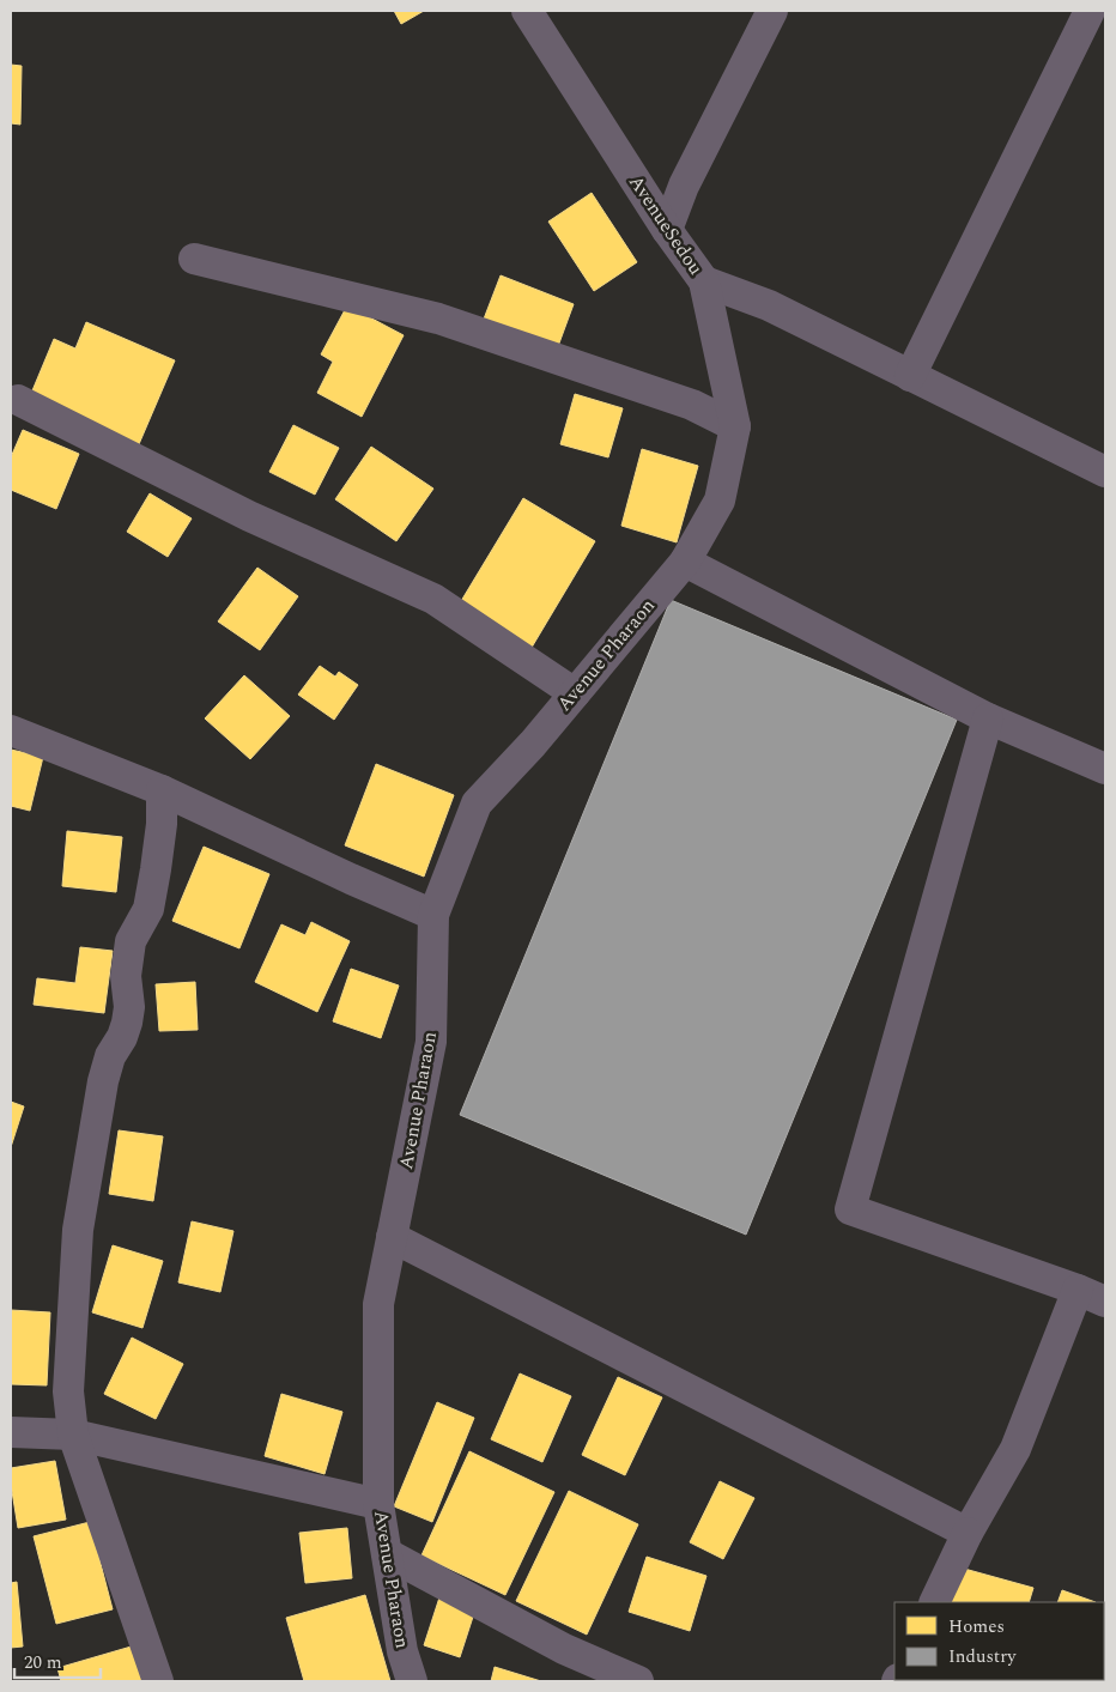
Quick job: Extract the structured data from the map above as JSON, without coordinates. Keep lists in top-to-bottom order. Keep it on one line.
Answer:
{"streets":{"street":["AvenueSedou","Avenue Pharaon"]},"crossings":[["AvenueSedou","Avenue Pharaon"]],"legend":["Homes","Industry"],"scale_bar":"20 m"}
